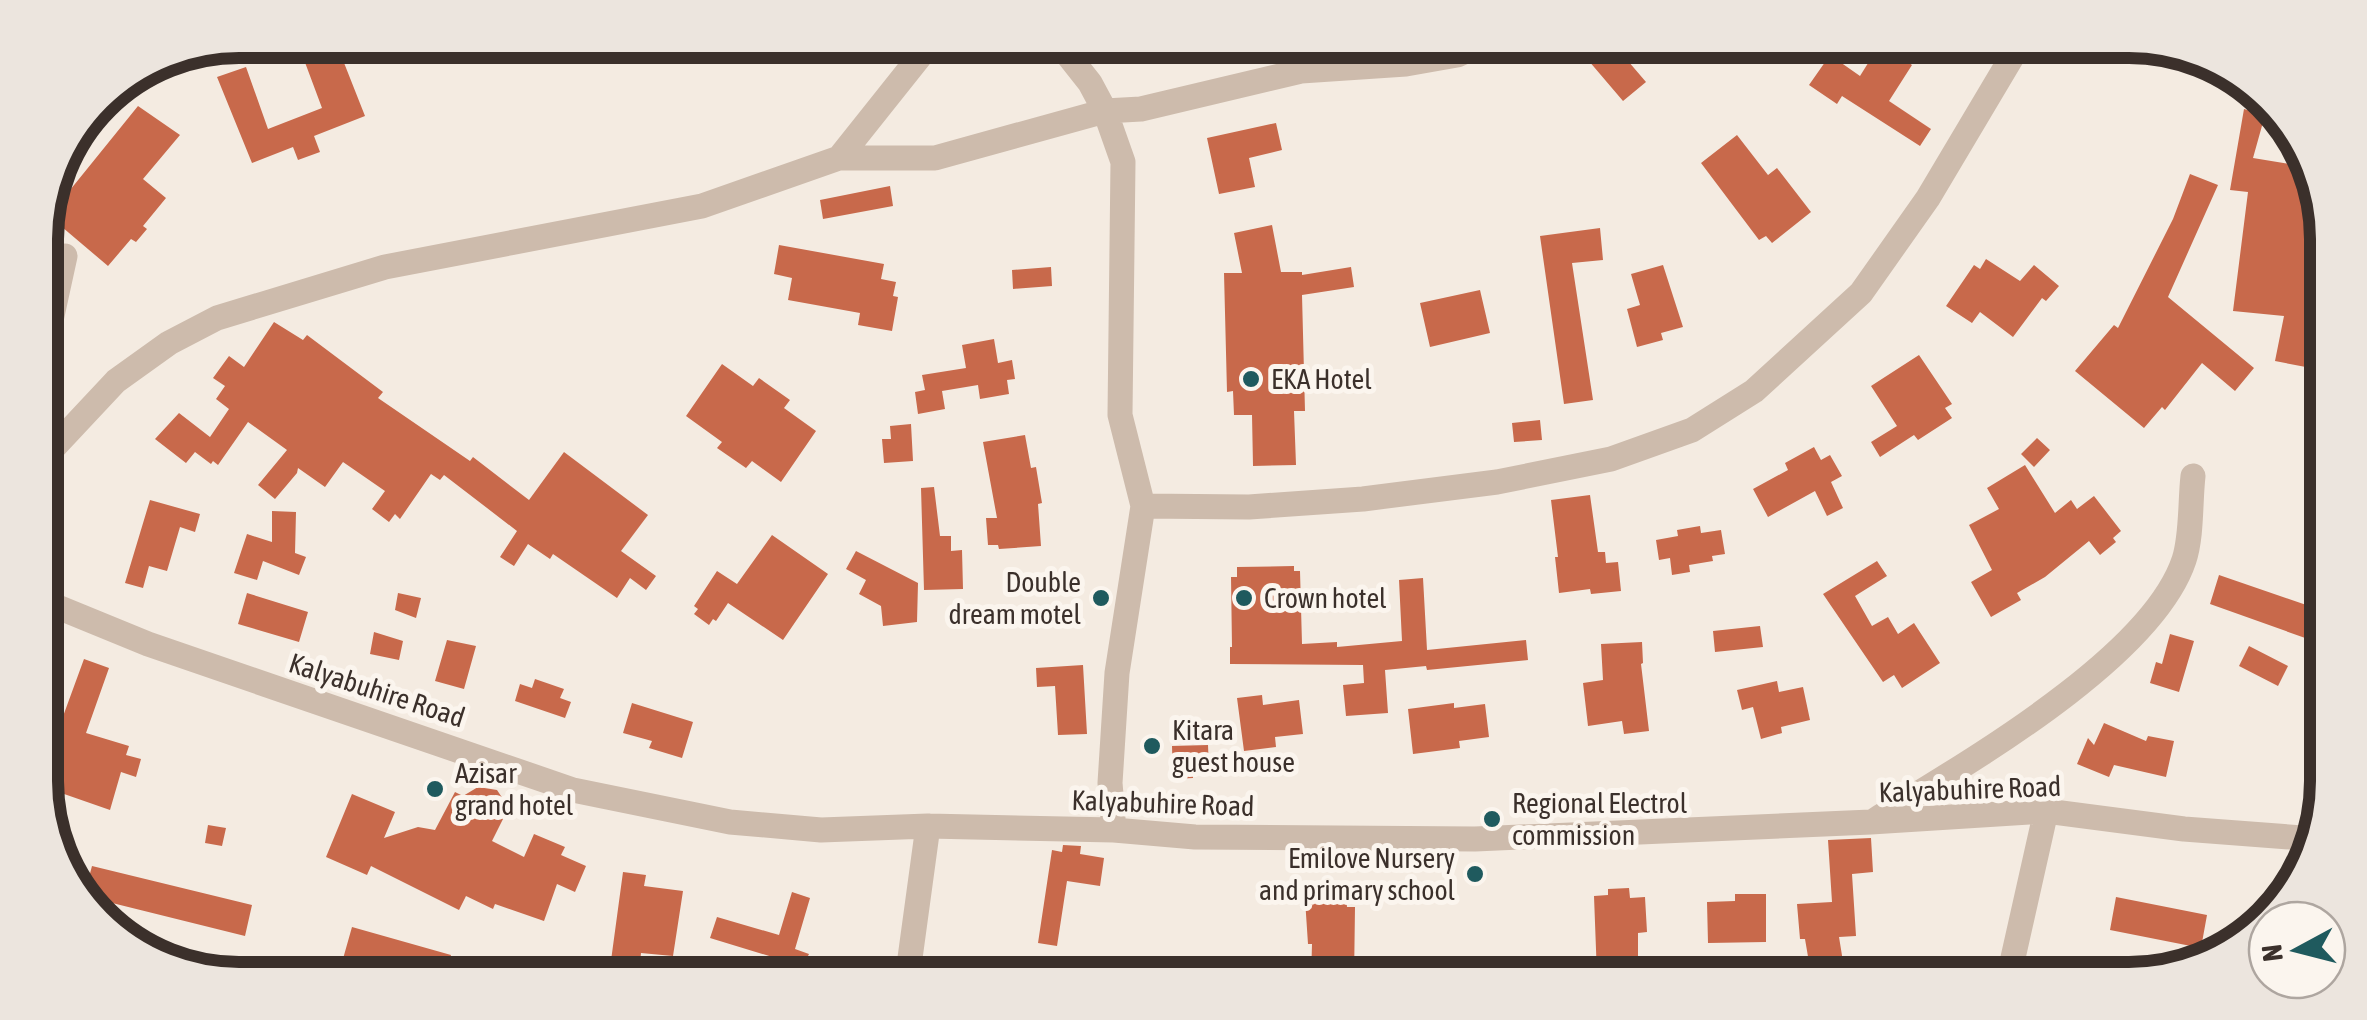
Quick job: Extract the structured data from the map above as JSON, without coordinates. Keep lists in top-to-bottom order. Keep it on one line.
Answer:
{"streets":{"street":["Kalyabuhire Road"]},"places":["EKA Hotel","Double dream motel","Crown hotel","Kitara guest house","Azisar grand hotel","Regional Electrol commission","Emilove Nursery and primary school"],"north":"left"}
